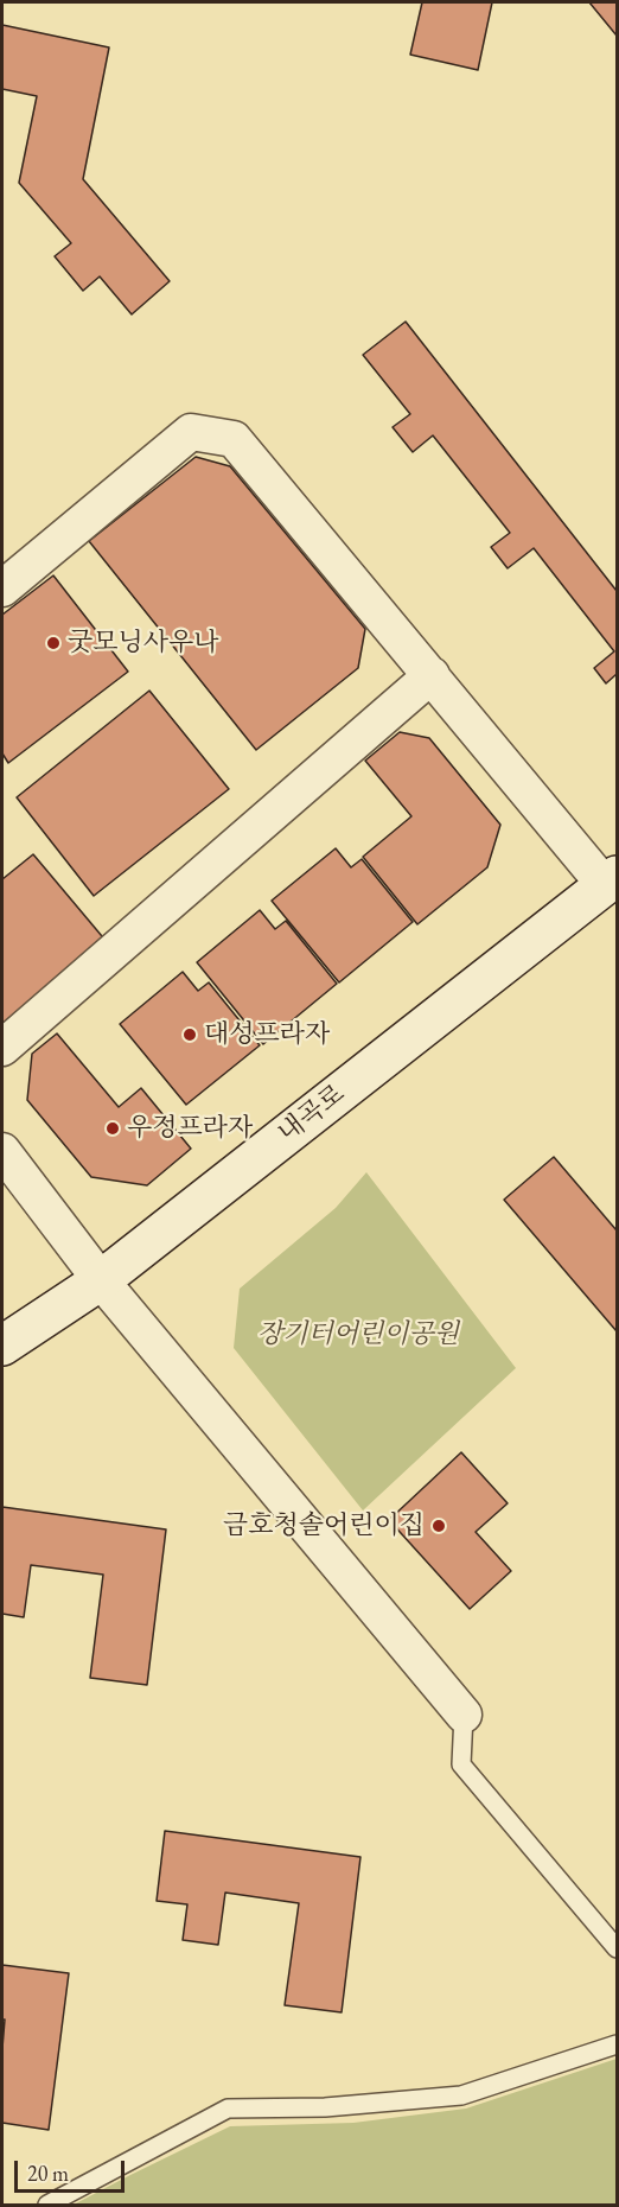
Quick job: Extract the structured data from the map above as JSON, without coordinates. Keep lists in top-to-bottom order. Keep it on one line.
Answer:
{"streets":{"main road":["내곡로"]},"parks":["장기터어린이공원"],"places":["굿모닝사우나","대성프라자","우정프라자","금호청솔어린이집"],"scale_bar":"20 m"}
